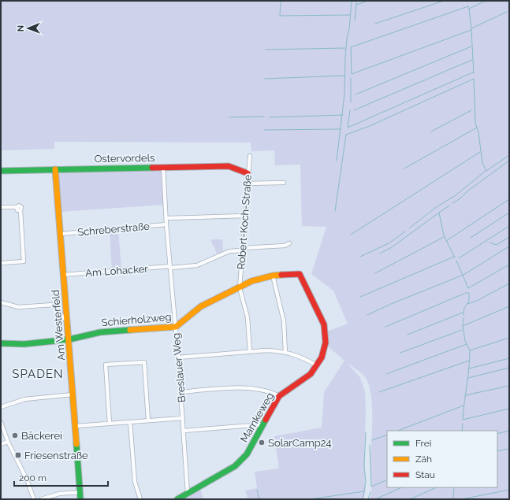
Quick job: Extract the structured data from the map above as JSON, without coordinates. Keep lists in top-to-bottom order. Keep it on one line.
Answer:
{"streets":{"street":["Ostervordels","Robert-Koch-Straße","Schreberstraße","Am Lohacker","Schierholzweg","Am Westerfeld","Breslauer Weg","Marnkeweg"]},"crossings":[["Ostervordels","Robert-Koch-Straße"],["Ostervordels","Am Westerfeld"],["Ostervordels","Breslauer Weg"],["Robert-Koch-Straße","Am Lohacker"],["Robert-Koch-Straße","Schierholzweg"],["Schreberstraße","Am Westerfeld"],["Schreberstraße","Breslauer Weg"],["Am Lohacker","Am Westerfeld"],["Am Lohacker","Breslauer Weg"],["Schierholzweg","Am Westerfeld"],["Schierholzweg","Breslauer Weg"],["Schierholzweg","Marnkeweg"],["Breslauer Weg","Marnkeweg"]],"districts":["SPADEN"],"places":{"other":["Bäckerei","SolarCamp24"],"transit":["Friesenstraße"]},"legend":["Frei","Zäh","Stau"],"scale_bar":"200 m","north":"left"}
